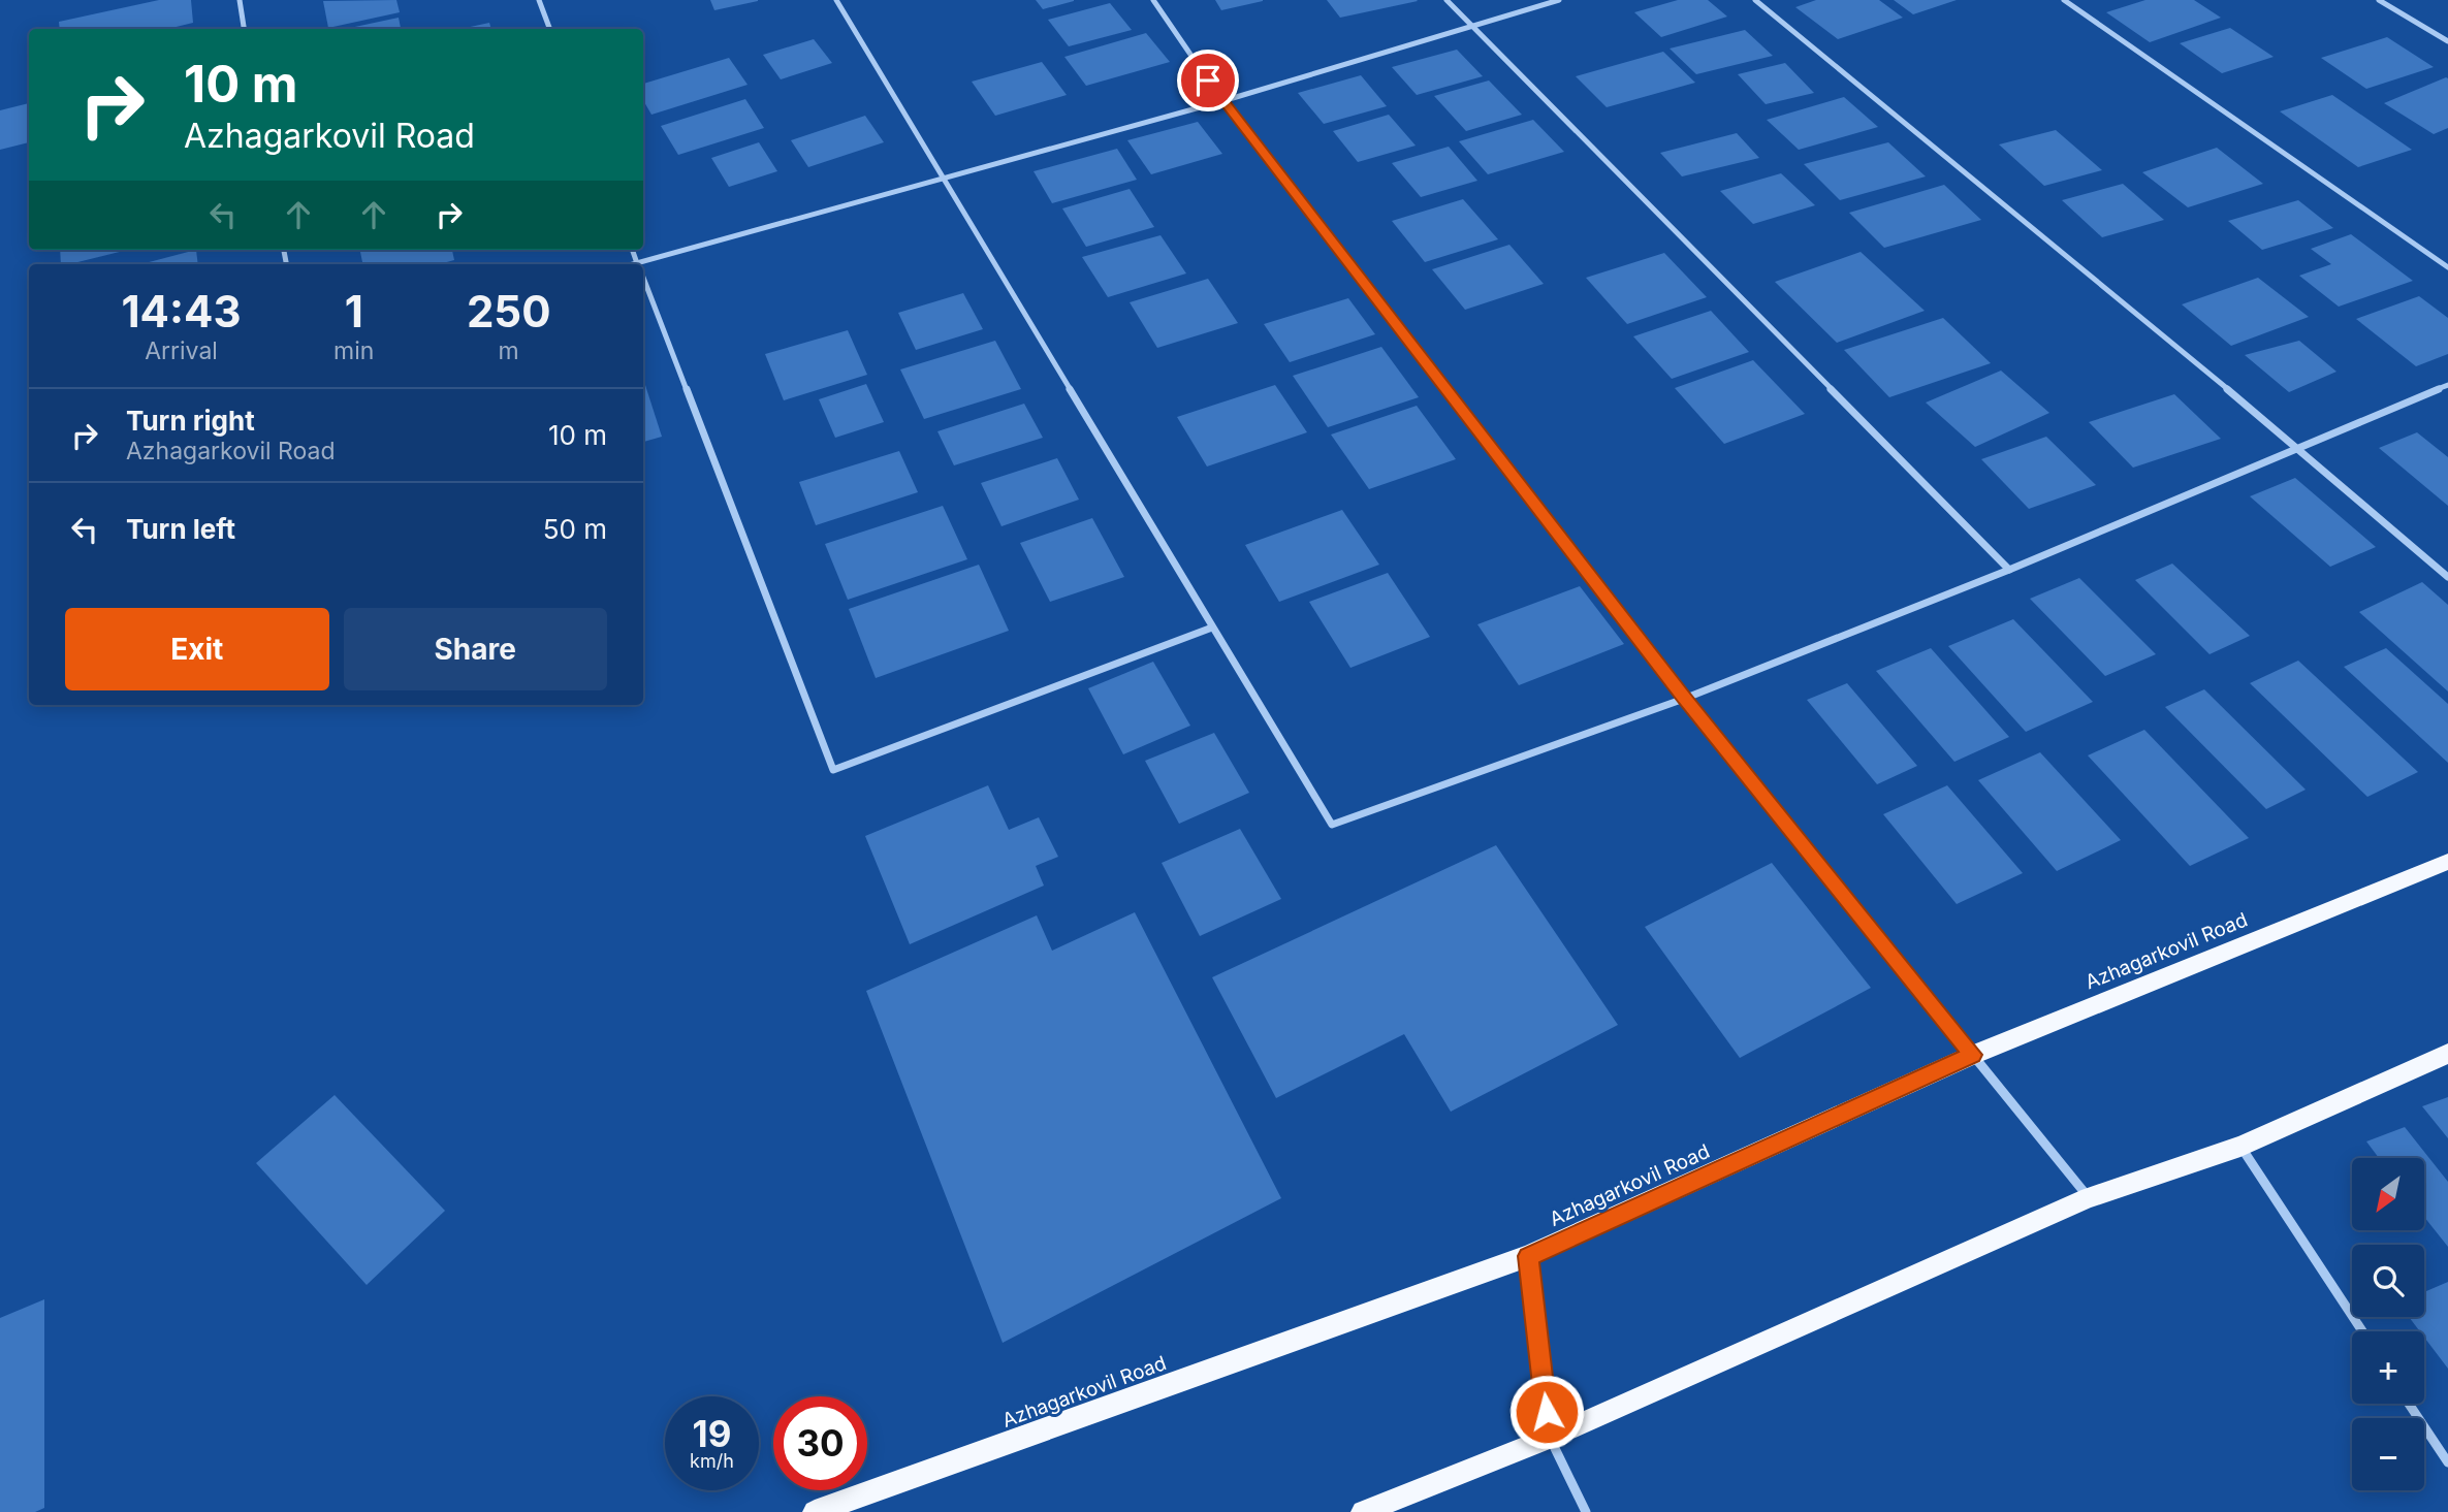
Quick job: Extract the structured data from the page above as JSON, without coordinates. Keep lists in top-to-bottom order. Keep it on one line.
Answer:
{"streets":{"main road":["Azhagarkovil Road"]},"north":"bottom left","page":{"turn":["10 m","Azhagarkovil Road"],"eta":["14:43","Arrival","1","min","250","m"],"list":[{"name":"Turn right","note":"Azhagarkovil Road","value":"10 m"},{"name":"Turn left","value":"50 m"}],"buttons":["Exit","Share"],"map_buttons":["+","−"],"speed":"19 km/h","limit":"30"}}
